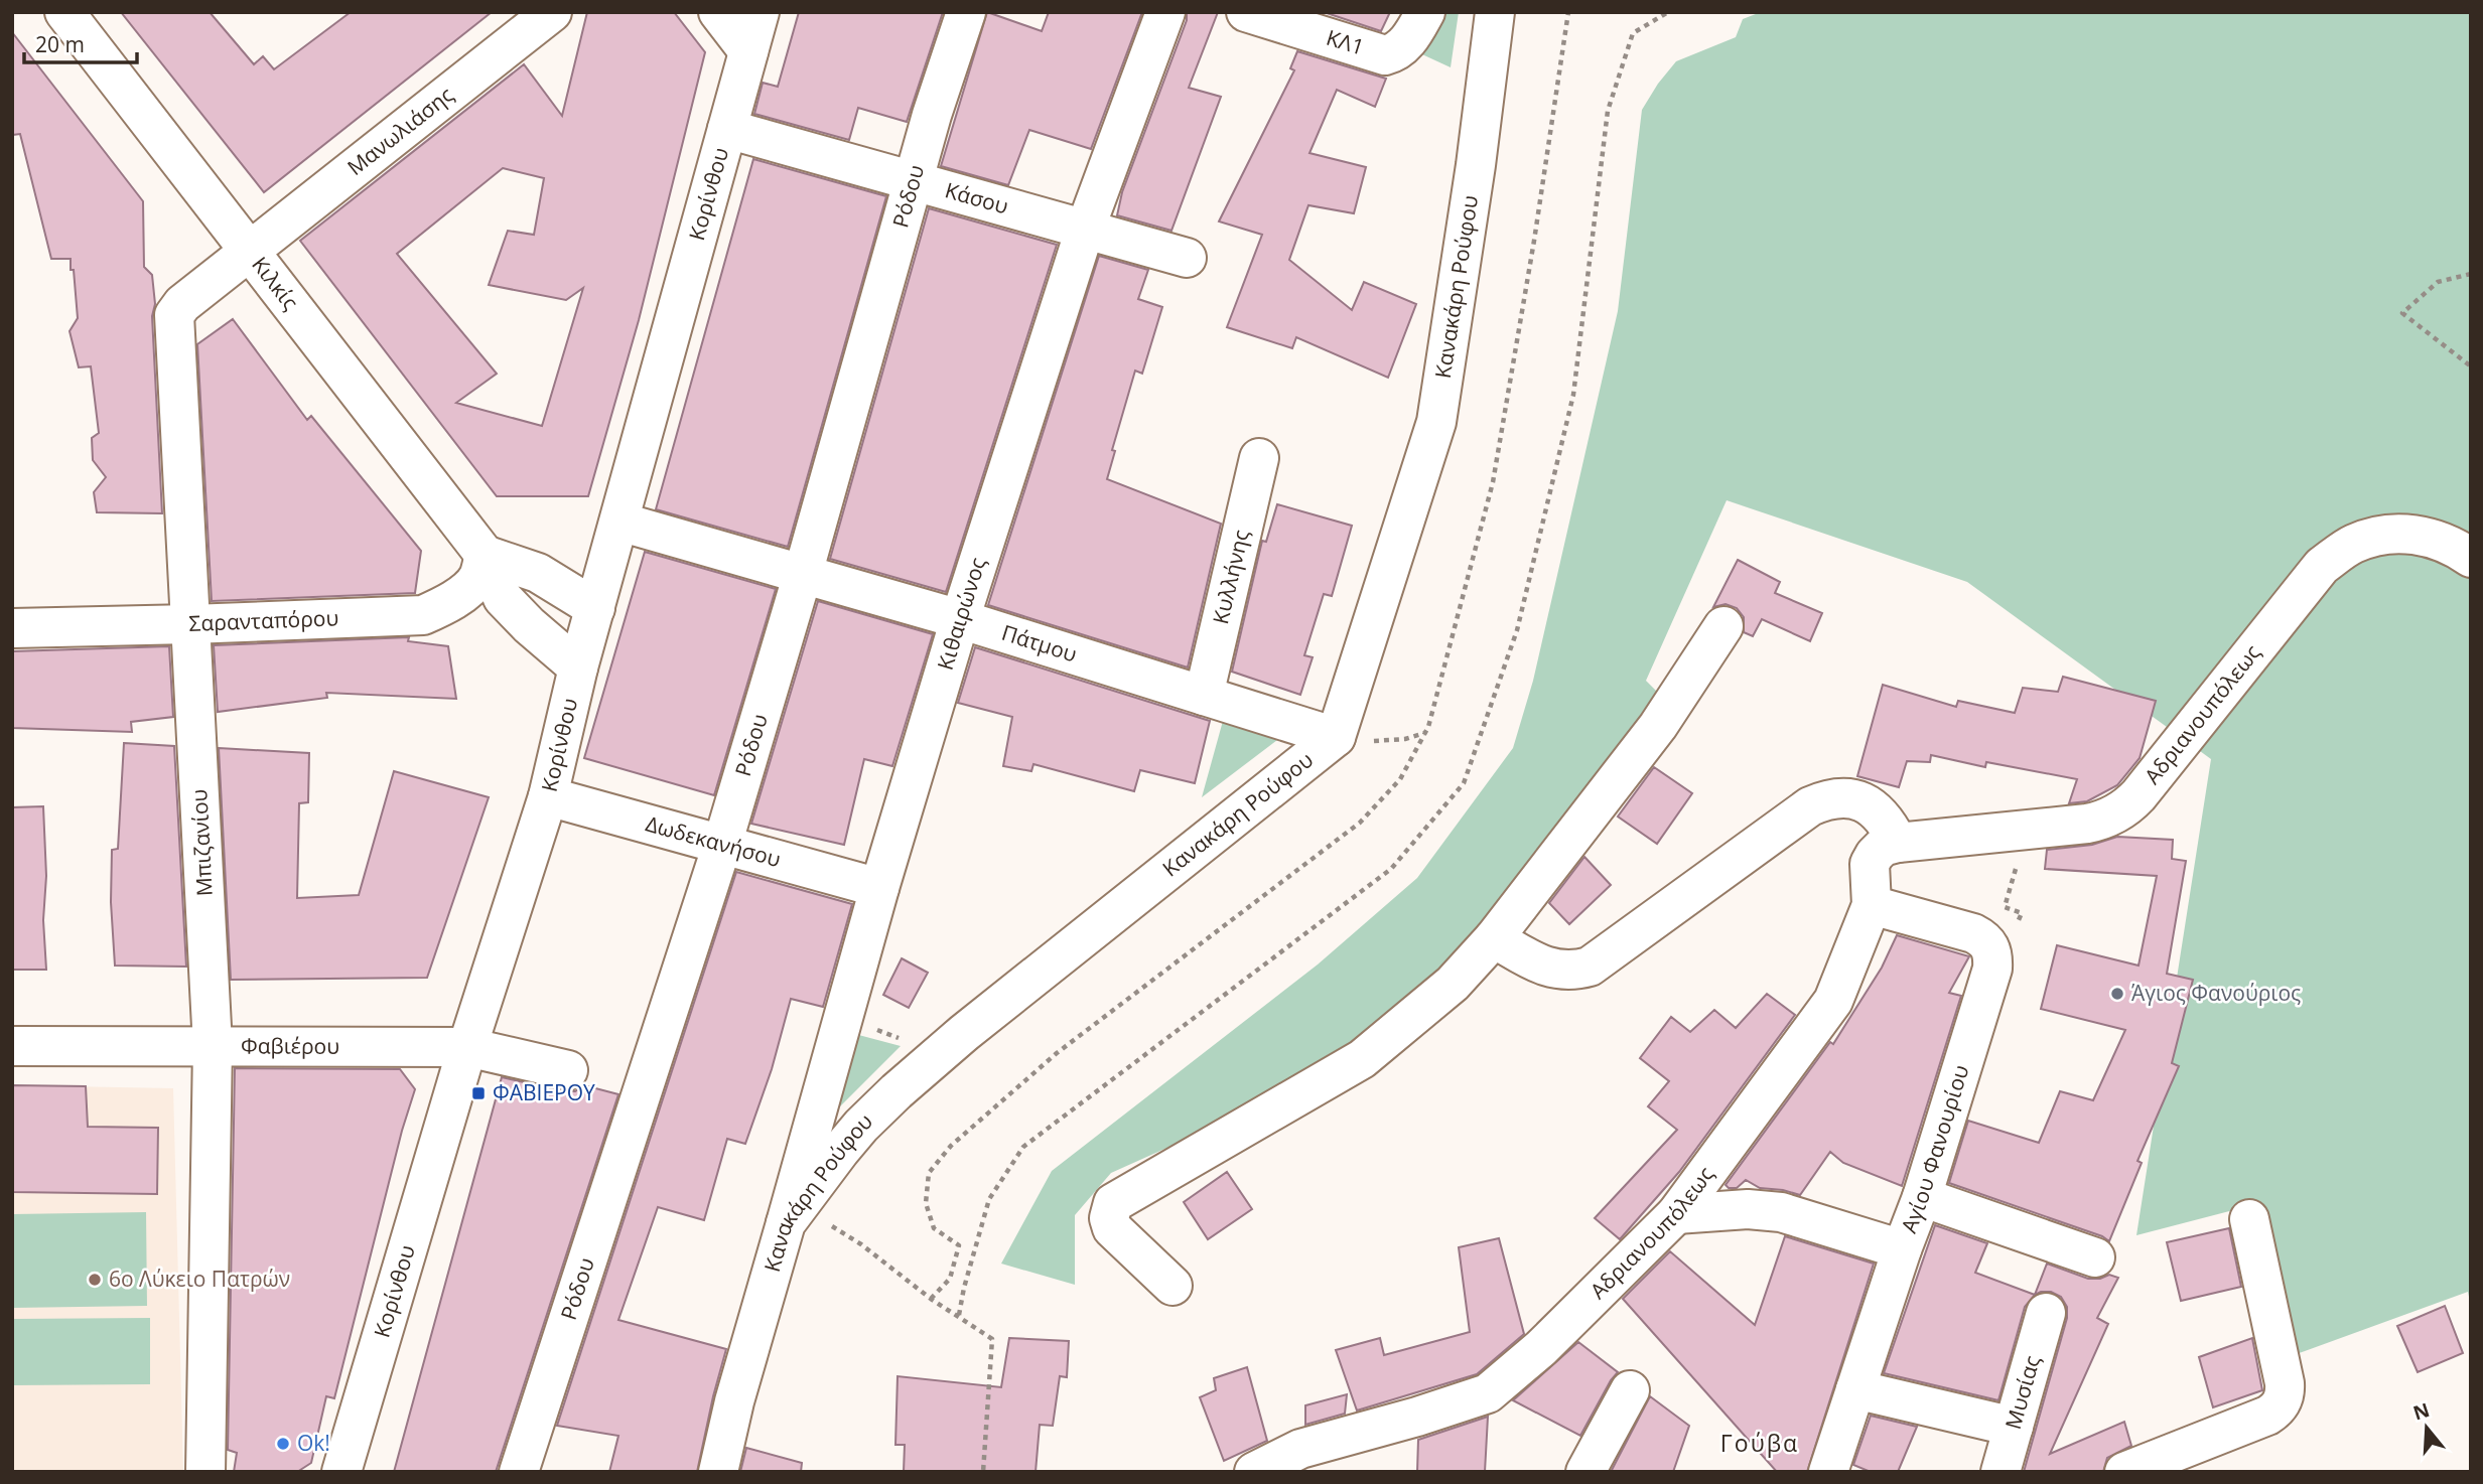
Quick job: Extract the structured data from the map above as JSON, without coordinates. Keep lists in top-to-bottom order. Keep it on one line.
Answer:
{"streets":{"street":["ΚΛ1","Μανωλιάσης","Κορίνθου","Ρόδου","Κάσου","Κιλκίς","Κανακάρη Ρούφου","Κυλλήνης","Κιθαιρώνος","Σαρανταπόρου","Πάτμου","Αδριανουπόλεως","Μπιζανίου","Δωδεκανήσου","Φαβιέρου","Αγίου Φανουρίου","Μυσίας"]},"crossings":[["Μανωλιάσης","Κιλκίς"],["Μανωλιάσης","Μπιζανίου"],["Κορίνθου","Κάσου"],["Κορίνθου","Κιλκίς"],["Κορίνθου","Πάτμου"],["Κορίνθου","Δωδεκανήσου"],["Κορίνθου","Φαβιέρου"],["Ρόδου","Κάσου"],["Ρόδου","Πάτμου"],["Ρόδου","Δωδεκανήσου"],["Κάσου","Κιθαιρώνος"],["Κιλκίς","Σαρανταπόρου"],["Κιλκίς","Μπιζανίου"],["Κανακάρη Ρούφου","Κιθαιρώνος"],["Κανακάρη Ρούφου","Πάτμου"],["Κυλλήνης","Πάτμου"],["Κιθαιρώνος","Πάτμου"],["Κιθαιρώνος","Δωδεκανήσου"],["Σαρανταπόρου","Μπιζανίου"],["Μπιζανίου","Φαβιέρου"]],"districts":["Γούβα"],"places":{"other":["Άγιος Φανούριος","6ο Λύκειο Πατρών","Ok!"],"transit":["ΦΑΒΙΕΡΟΥ"]},"scale_bar":"20 m","north":"top"}
